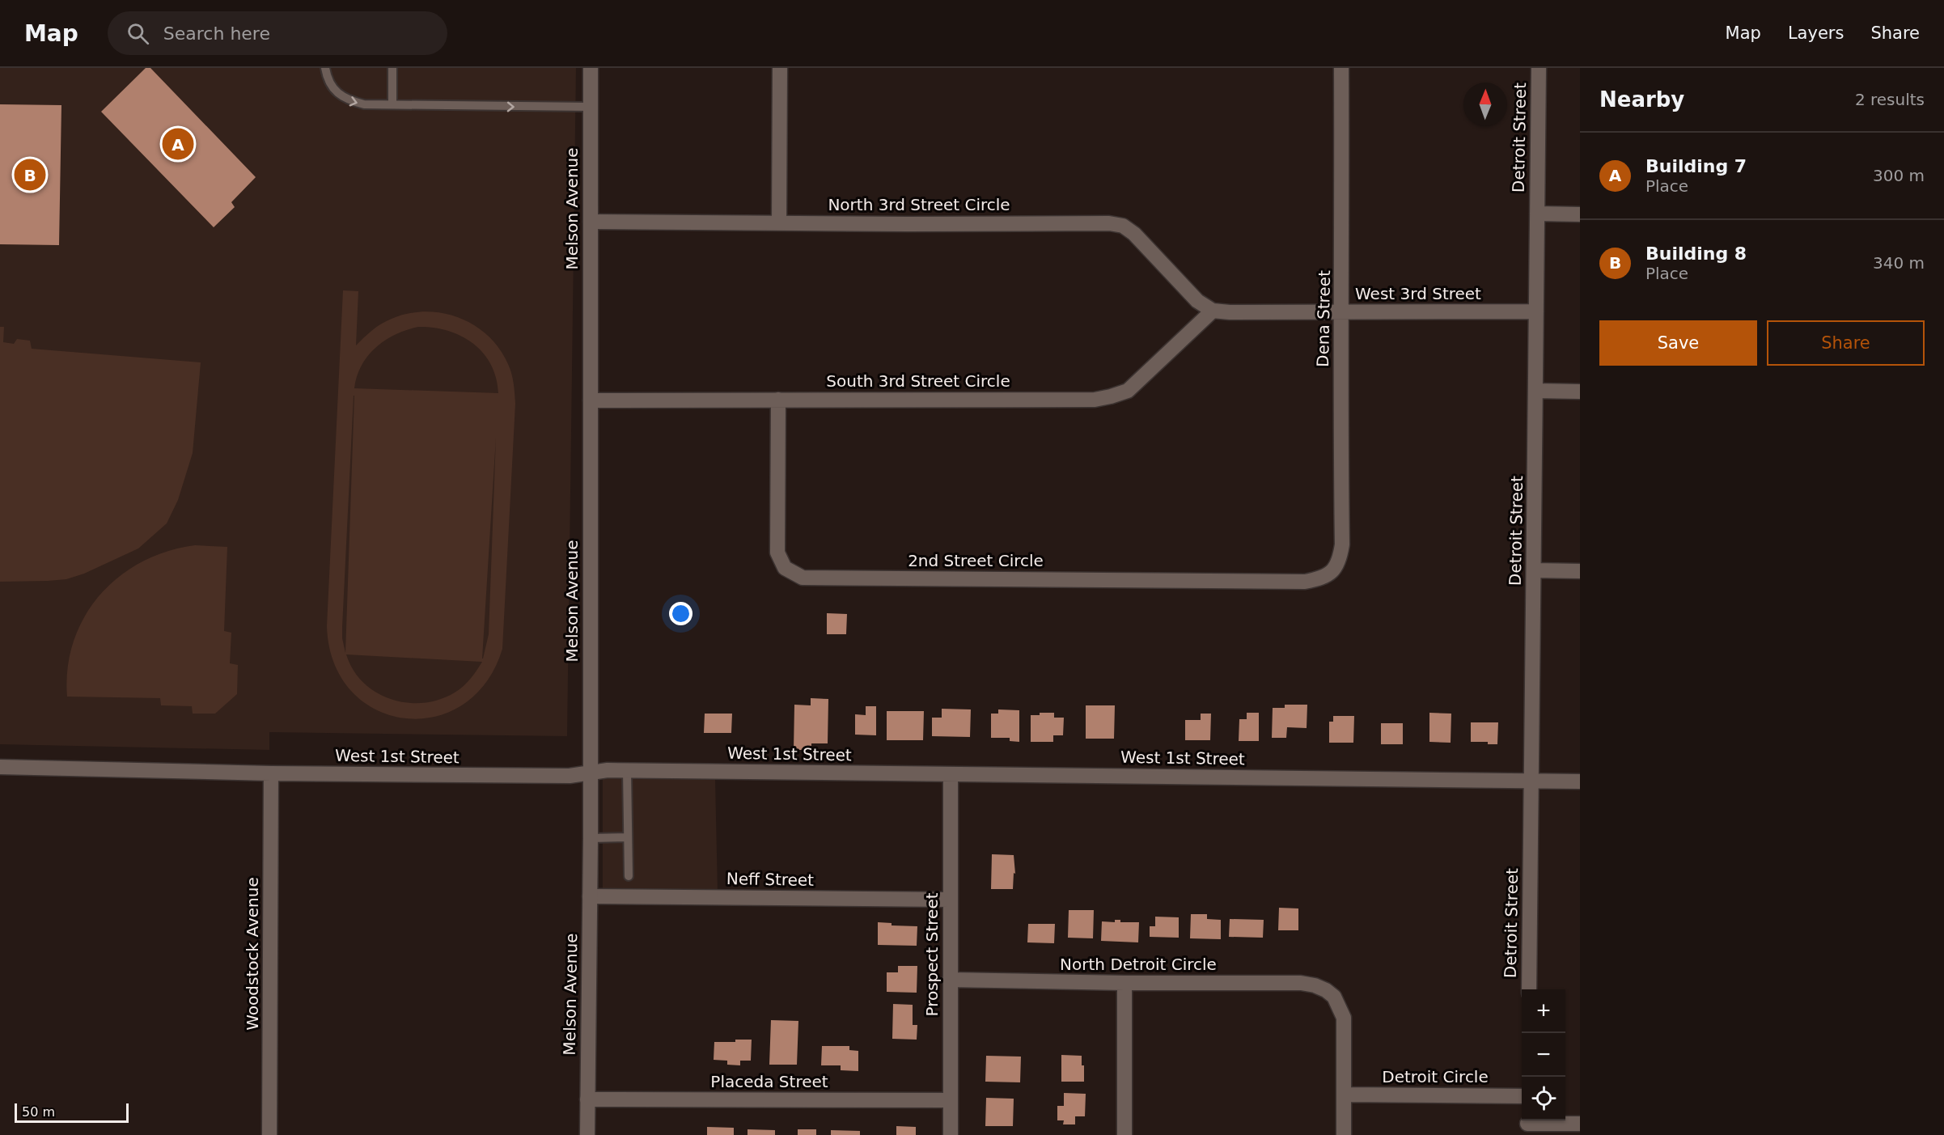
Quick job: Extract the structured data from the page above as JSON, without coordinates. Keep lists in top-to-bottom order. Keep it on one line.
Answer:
{"streets":{"street":["Detroit Street","North 3rd Street Circle","Melson Avenue","West 3rd Street","Dena Street","South 3rd Street Circle","2nd Street Circle","West 1st Street","Neff Street","Woodstock Avenue","Prospect Street","North Detroit Circle","Detroit Circle","Placeda Street"]},"crossings":[["Detroit Street","West 3rd Street"],["Detroit Street","West 1st Street"],["North 3rd Street Circle","Melson Avenue"],["North 3rd Street Circle","West 3rd Street"],["North 3rd Street Circle","South 3rd Street Circle"],["Melson Avenue","South 3rd Street Circle"],["Melson Avenue","West 1st Street"],["Melson Avenue","Neff Street"],["Melson Avenue","Placeda Street"],["West 3rd Street","Dena Street"],["West 3rd Street","South 3rd Street Circle"],["Dena Street","2nd Street Circle"],["South 3rd Street Circle","2nd Street Circle"],["West 1st Street","Woodstock Avenue"],["West 1st Street","Prospect Street"],["Neff Street","Prospect Street"],["Prospect Street","North Detroit Circle"],["Prospect Street","Placeda Street"],["North Detroit Circle","Detroit Circle"]],"scale_bar":"50 m","north":"top","page":{"header":"Map","search":"Search here","nav":["Map","Layers","Share"],"heading":["Nearby","2 results"],"pins":["A","B"],"list":[{"mark":"A","name":"Building 7","note":"Place","value":"300 m"},{"mark":"B","name":"Building 8","note":"Place","value":"340 m"}],"buttons":["Save","Share"],"map_buttons":["+","−"],"scale":"50 m"}}
